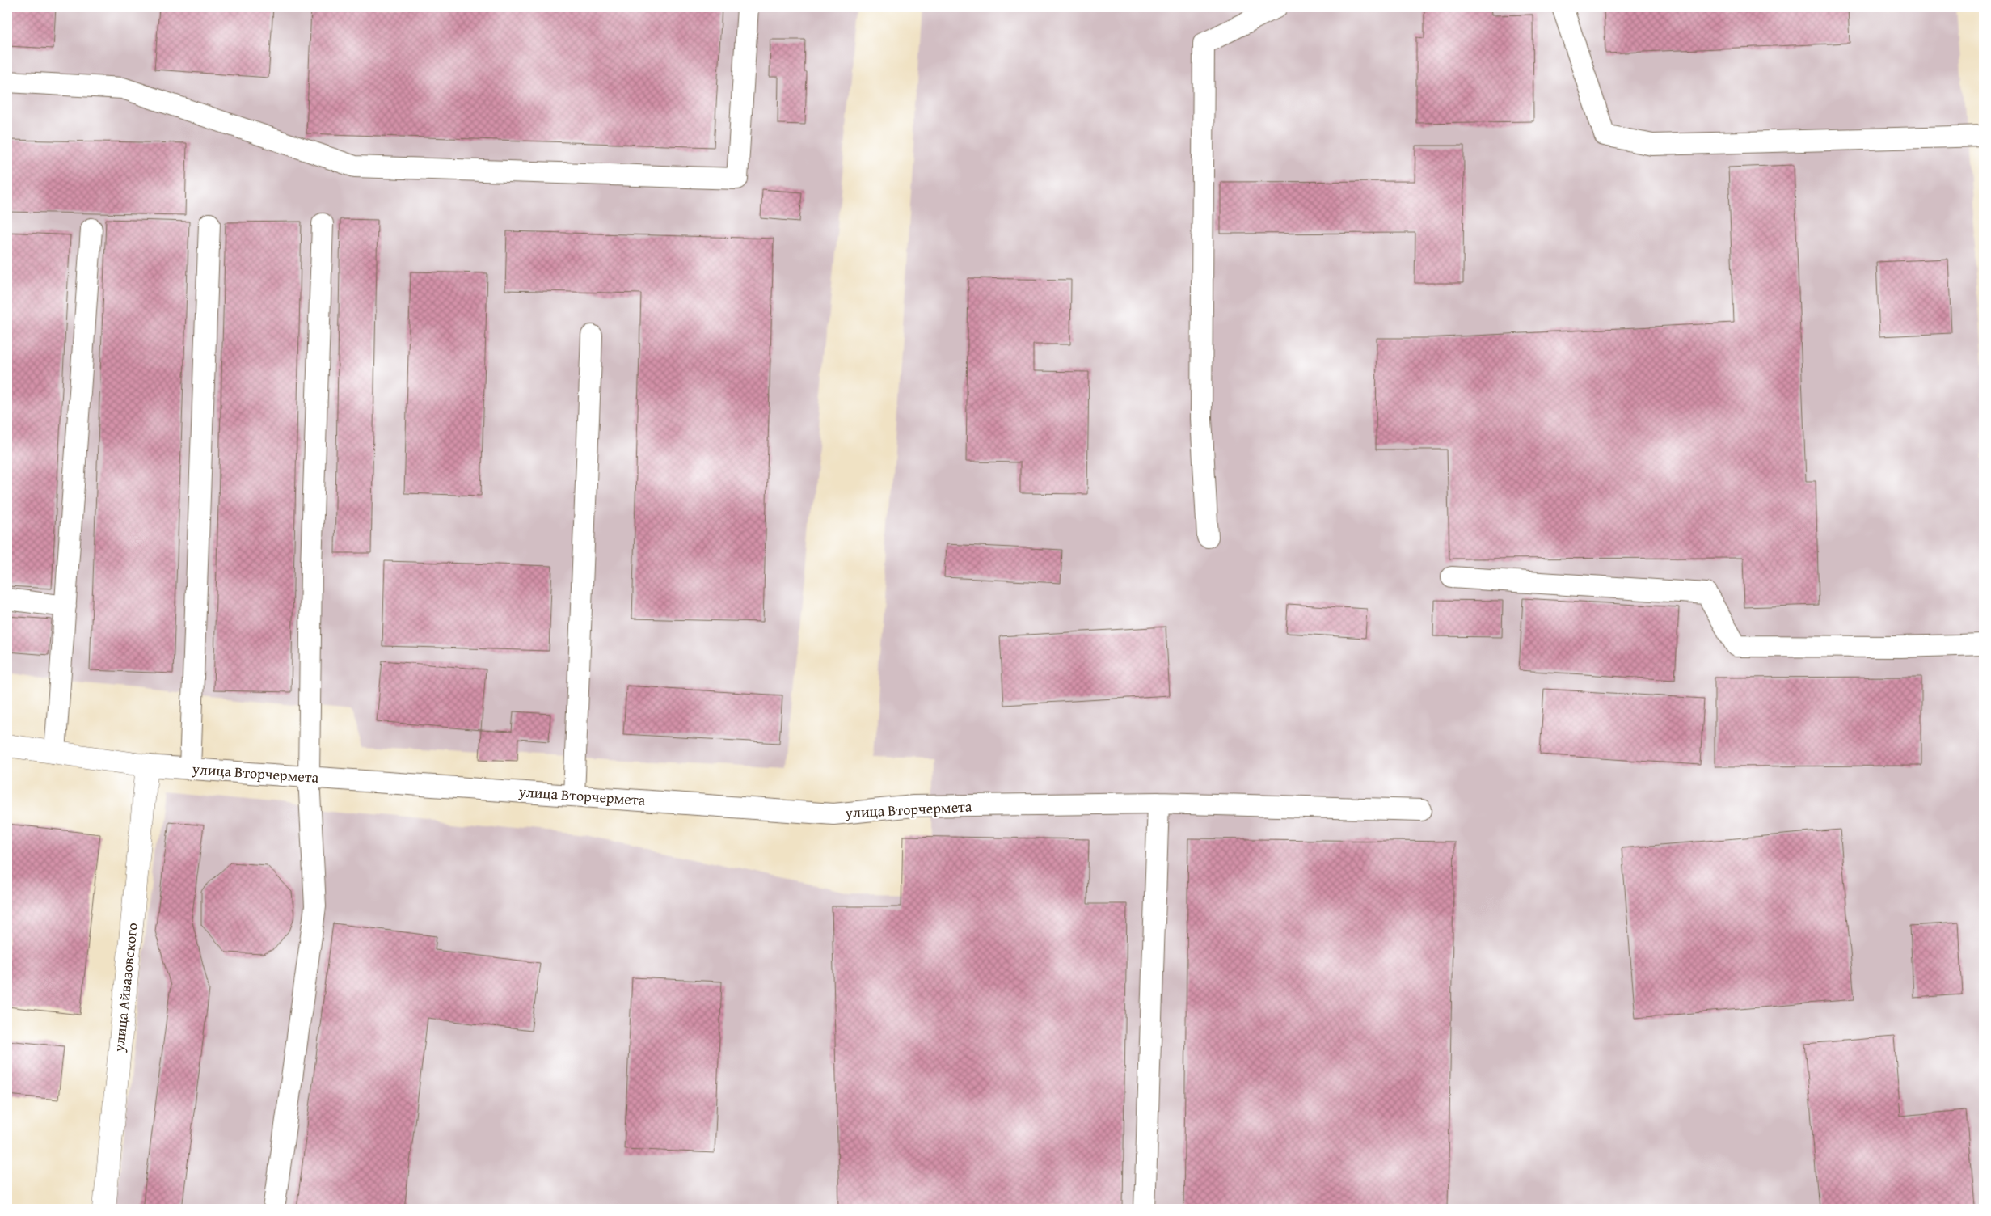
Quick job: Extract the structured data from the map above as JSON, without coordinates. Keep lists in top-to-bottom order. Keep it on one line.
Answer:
{"streets":{"street":["улица Вторчермета","улица Айвазовского"]},"crossings":[["улица Вторчермета","улица Айвазовского"]]}
